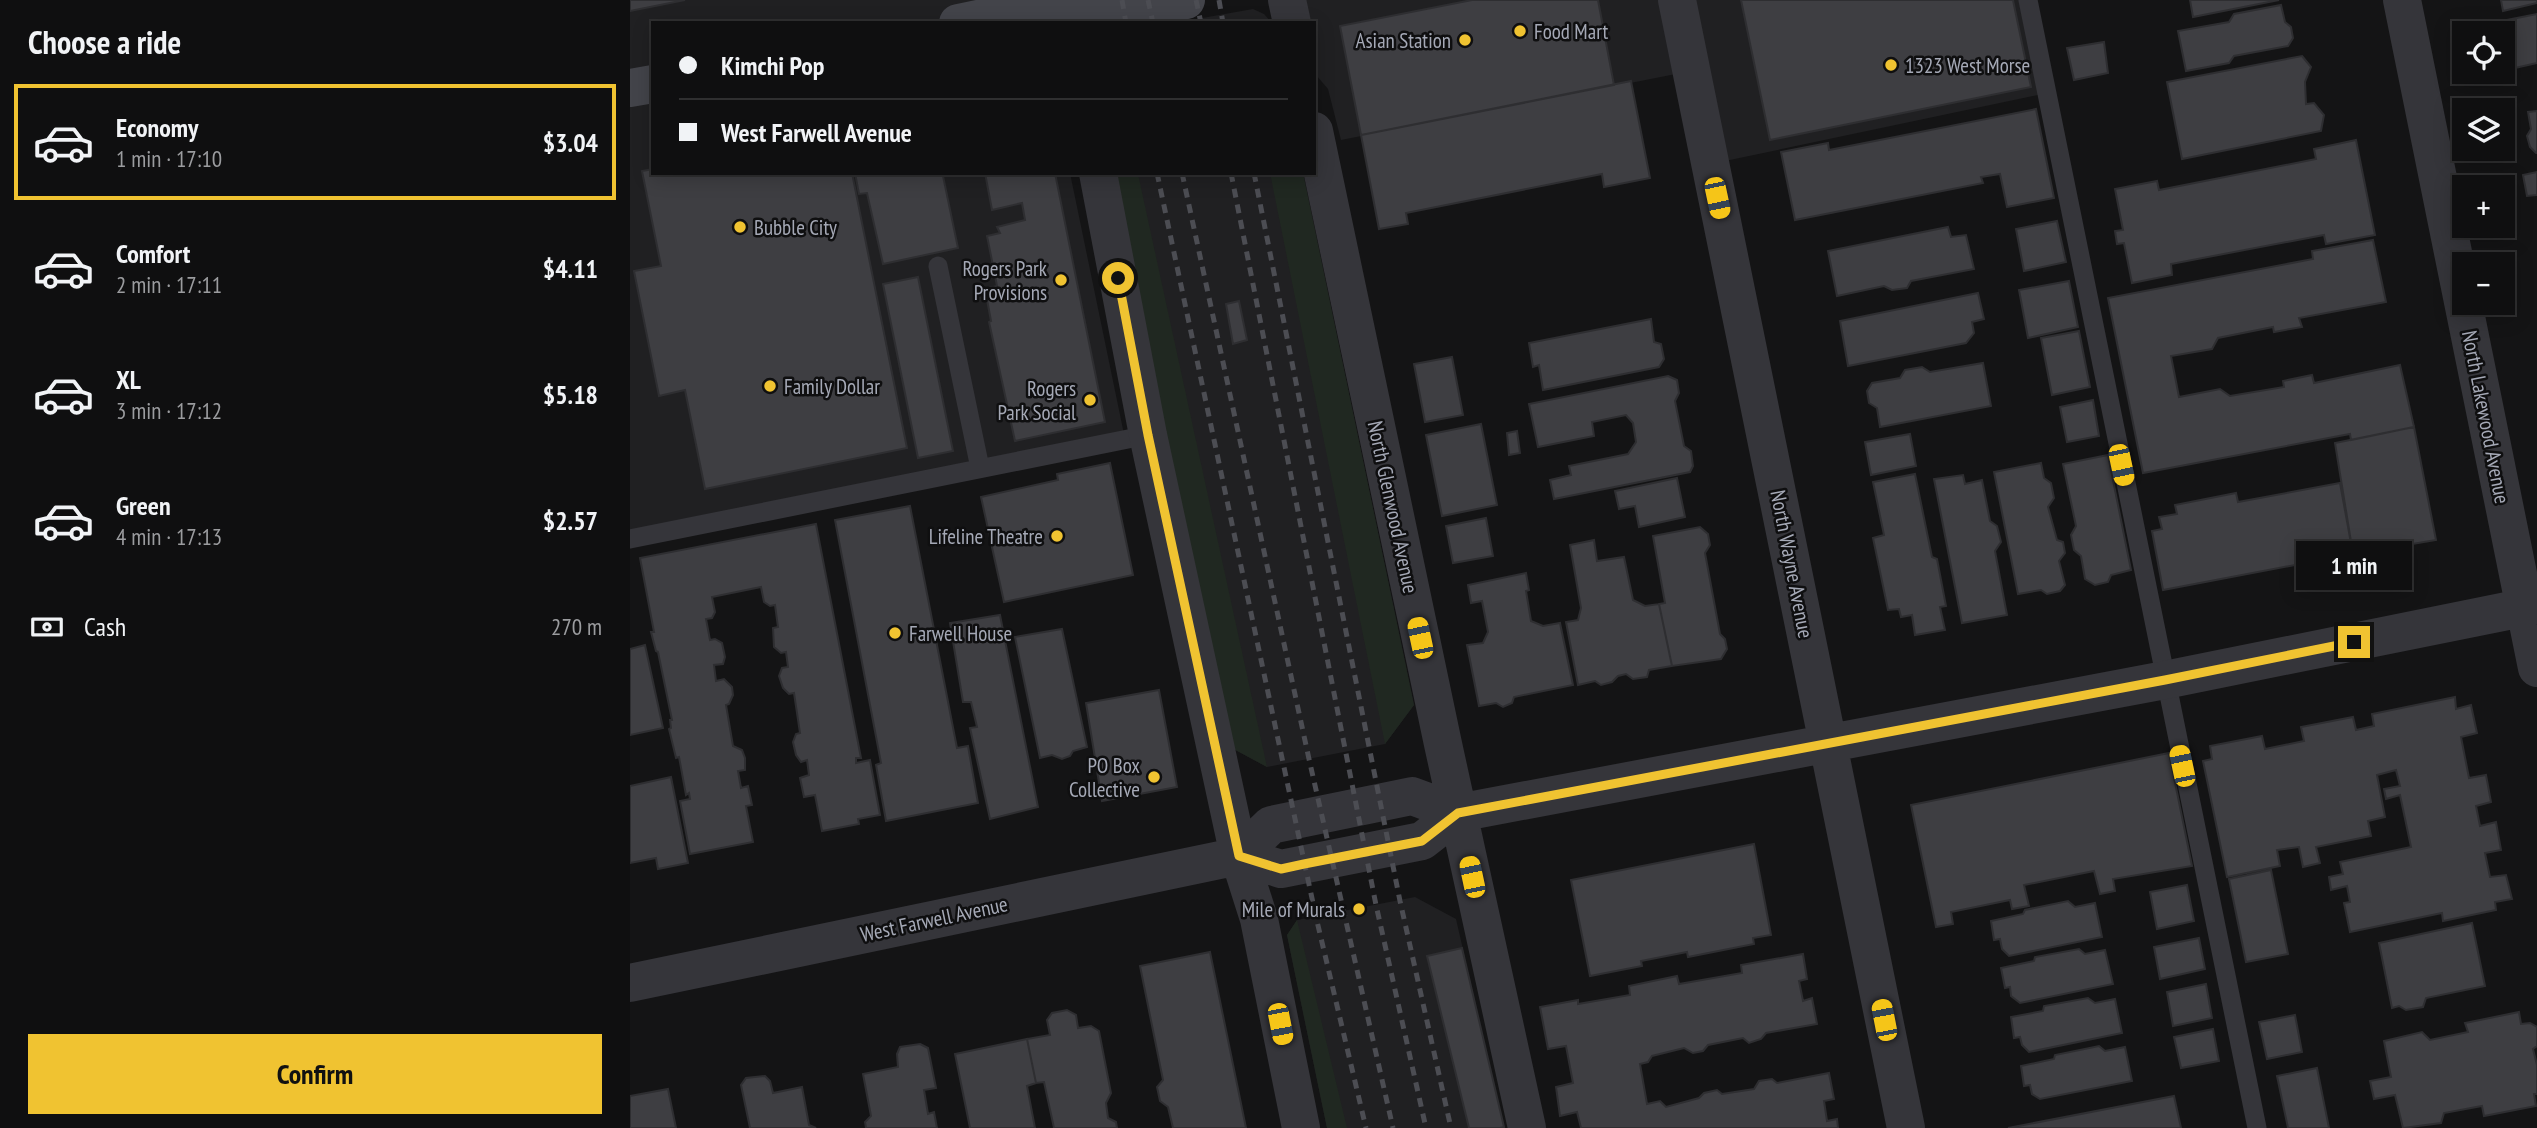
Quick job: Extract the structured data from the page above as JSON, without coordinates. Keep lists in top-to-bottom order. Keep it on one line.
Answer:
{"streets":{"street":["North Lakewood Avenue","North Glenwood Avenue","North Wayne Avenue","West Farwell Avenue"]},"crossings":[["North Lakewood Avenue","West Farwell Avenue"],["North Glenwood Avenue","West Farwell Avenue"],["North Wayne Avenue","West Farwell Avenue"]],"places":["Food Mart","Asian Station","1323 West Morse","Bubble City","Rogers Park Provisions","Family Dollar","Rogers Park Social","Lifeline Theatre","Farwell House","PO Box Collective","Mile of Murals"],"page":{"heading":"Choose a ride","map_buttons":["+","−"],"banner":["Kimchi Pop","West Farwell Avenue"],"list":[{"name":"Economy","note":"1 min · 17:10","value":"$3.04"},{"name":"Comfort","note":"2 min · 17:11","value":"$4.11"},{"name":"XL","note":"3 min · 17:12","value":"$5.18"},{"name":"Green","note":"4 min · 17:13","value":"$2.57"}],"bubble":"1 min","pay":["Cash","270 m"],"buttons":"Confirm"}}
